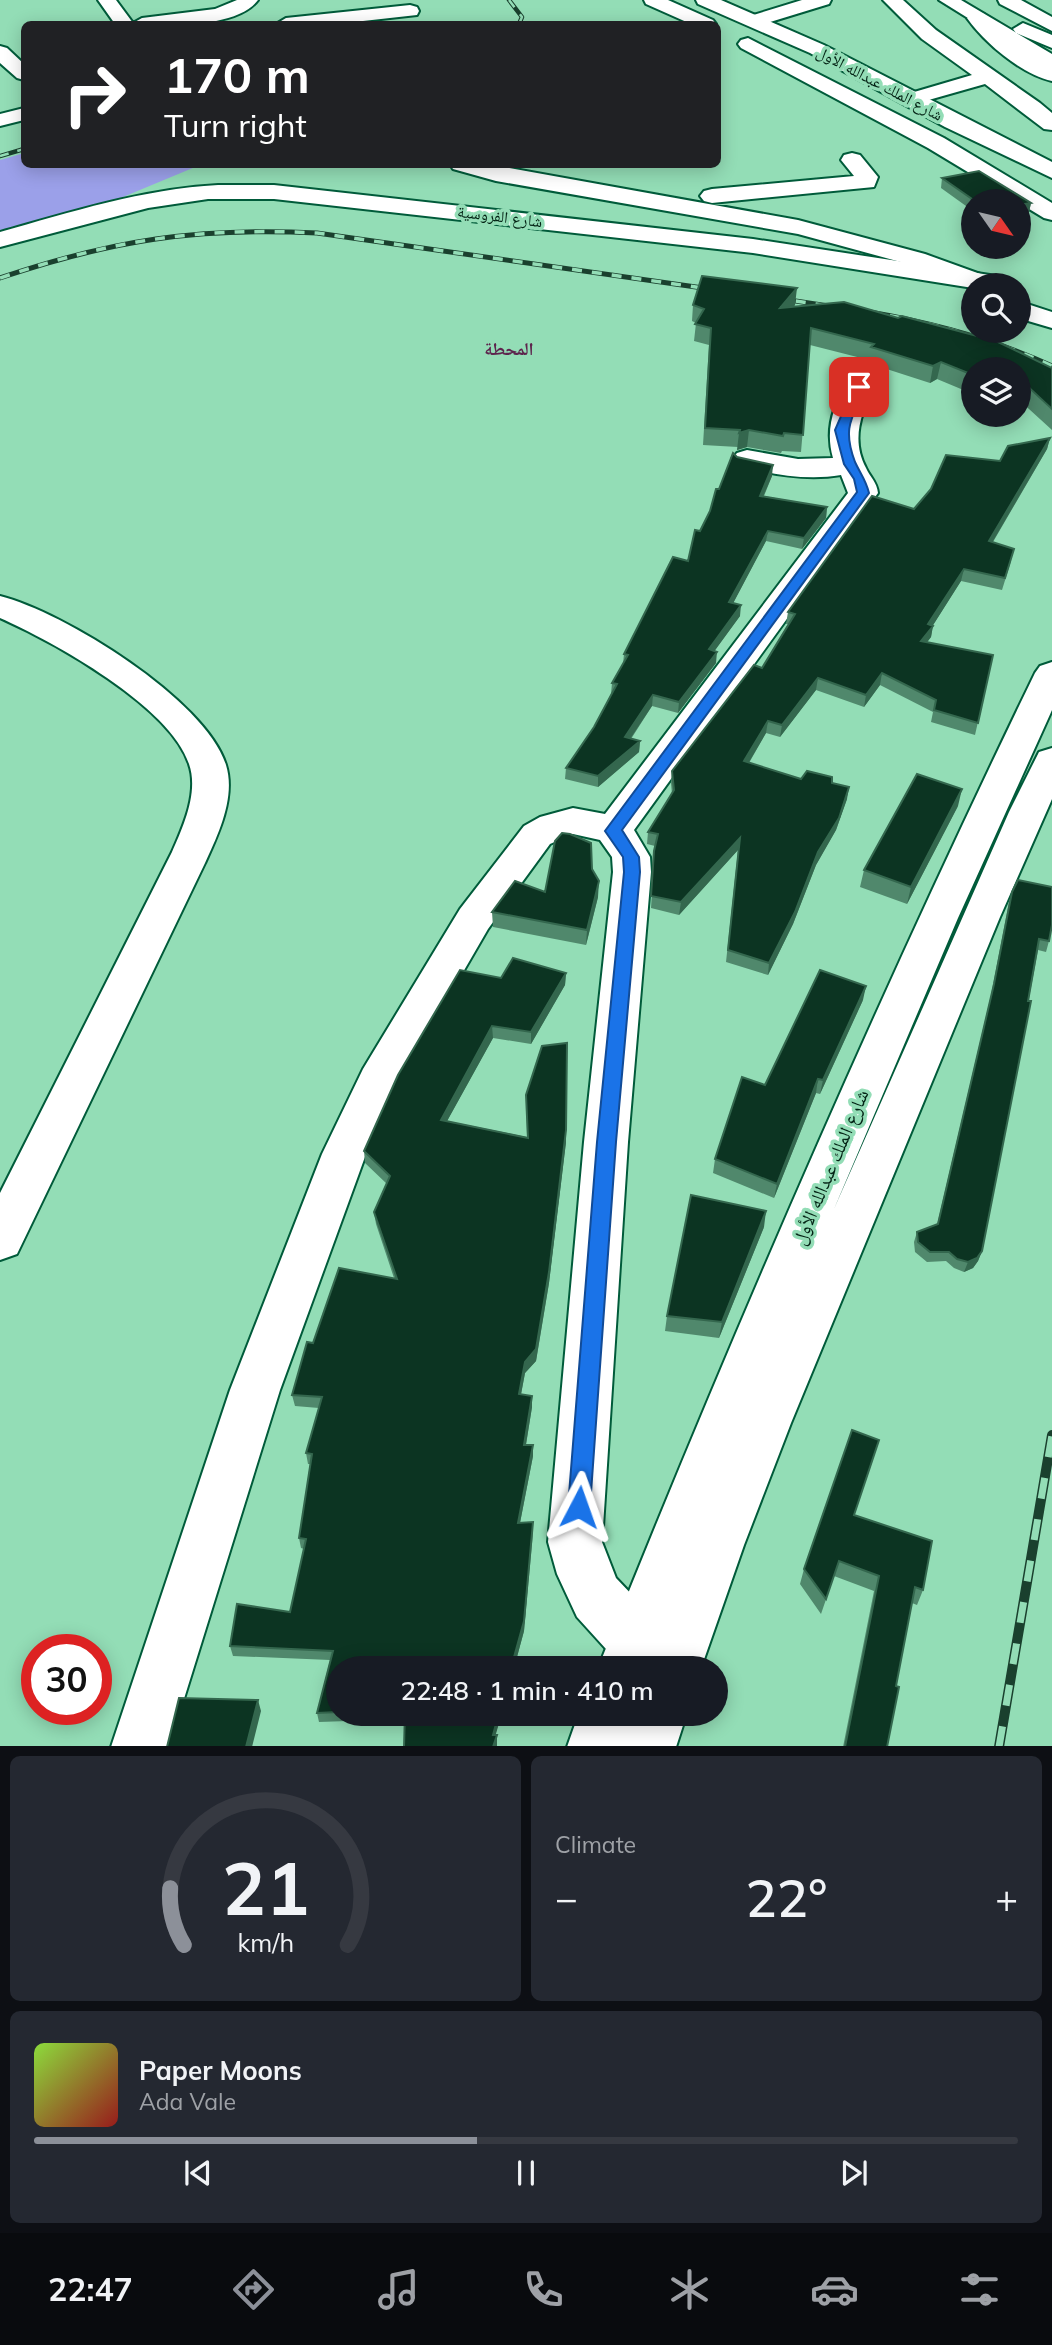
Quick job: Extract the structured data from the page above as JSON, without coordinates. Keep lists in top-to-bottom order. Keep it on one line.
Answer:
{"streets":{"main road":["شارع الملك عبدالله الأول","شارع الفروسية"]},"districts":["المحطة"],"north":"bottom right","page":{"turn":["170 m","Turn right"],"limit":"30","trip":"22:48 · 1 min · 410 m","tile":"Climate","heat":["−","22°","+"],"song":["Paper Moons","Ada Vale"],"tabs":"22:47","gauge":["21","km/h"]}}
